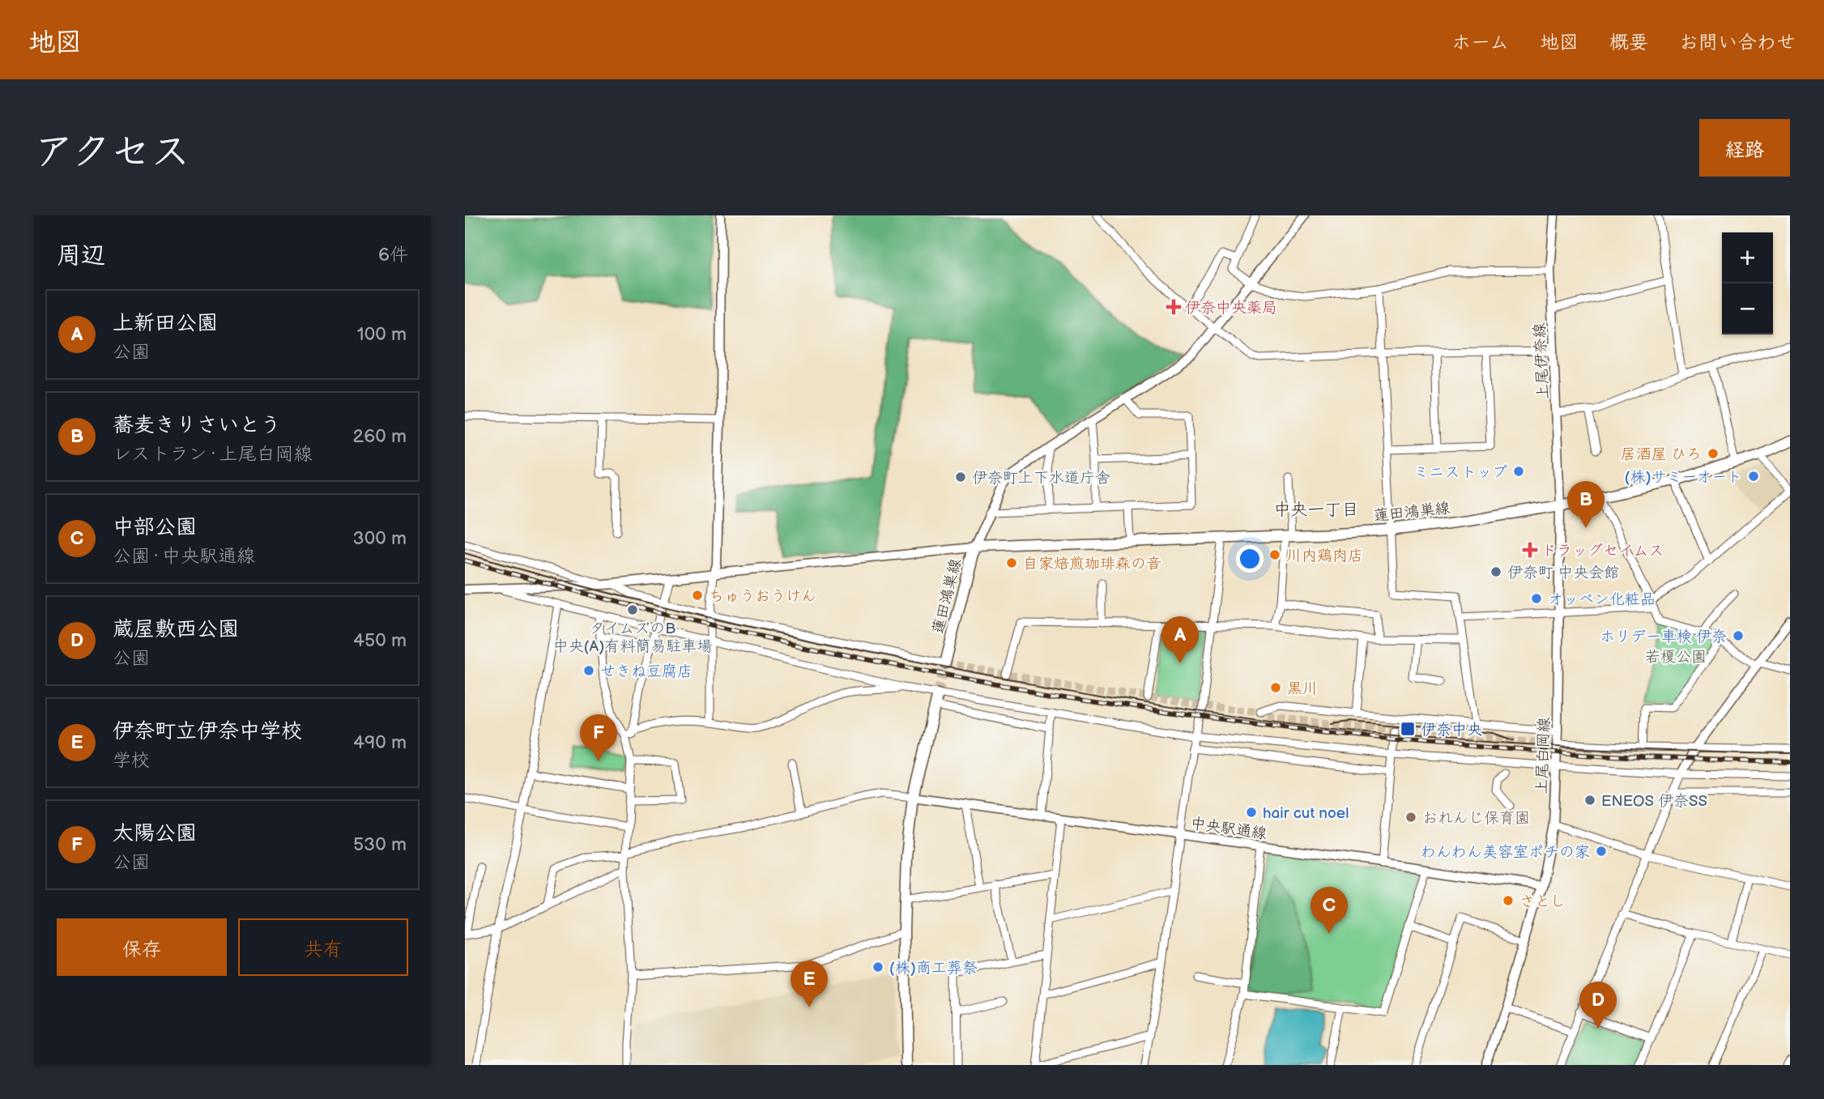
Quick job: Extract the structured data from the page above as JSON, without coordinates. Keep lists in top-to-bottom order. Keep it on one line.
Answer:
{"streets":{"main road":["蓮田鴻巣線"],"street":["上尾伊奈線","上尾白岡線","中央駅通線"]},"crossings":[["上尾伊奈線","蓮田鴻巣線"],["上尾伊奈線","上尾白岡線"],["蓮田鴻巣線","上尾白岡線"],["上尾白岡線","中央駅通線"]],"districts":["中央一丁目"],"parks":["若榎公園"],"places":{"health":["伊奈中央薬局","ドラッグセイムス"],"other":["居酒屋 ひろ","ミニストップ","(株)サミーオート","伊奈町上下水道庁舎","川内鶏肉店","自家焙煎珈琲森の音","伊奈町 中央会館","ちゅうおうけん","オッペン化粧品","タイムズのB 中央(A)有料簡易駐車場","ホリデー車検 伊奈","せきね豆腐店","黒川","ENEOS 伊奈SS","hair cut noel","おれんじ保育園","わんわん美容室ポチの家","さとし","(株)商工葬祭"],"transit":["伊奈中央"]},"page":{"header":"地図","nav":["ホーム","地図","概要","お問い合わせ"],"title":"アクセス","buttons":["経路",["保存","共有"]],"heading":["周辺","6件"],"map_buttons":["+","−"],"list":[{"mark":"A","name":"上新田公園","note":"公園","value":"100 m"},{"mark":"B","name":"蕎麦きりさいとう","note":"レストラン · 上尾白岡線","value":"260 m"},{"mark":"C","name":"中部公園","note":"公園 · 中央駅通線","value":"300 m"},{"mark":"D","name":"蔵屋敷西公園","note":"公園","value":"450 m"},{"mark":"E","name":"伊奈町立伊奈中学校","note":"学校","value":"490 m"},{"mark":"F","name":"太陽公園","note":"公園","value":"530 m"}],"pins":["B","A","F","C","E","D"]}}
